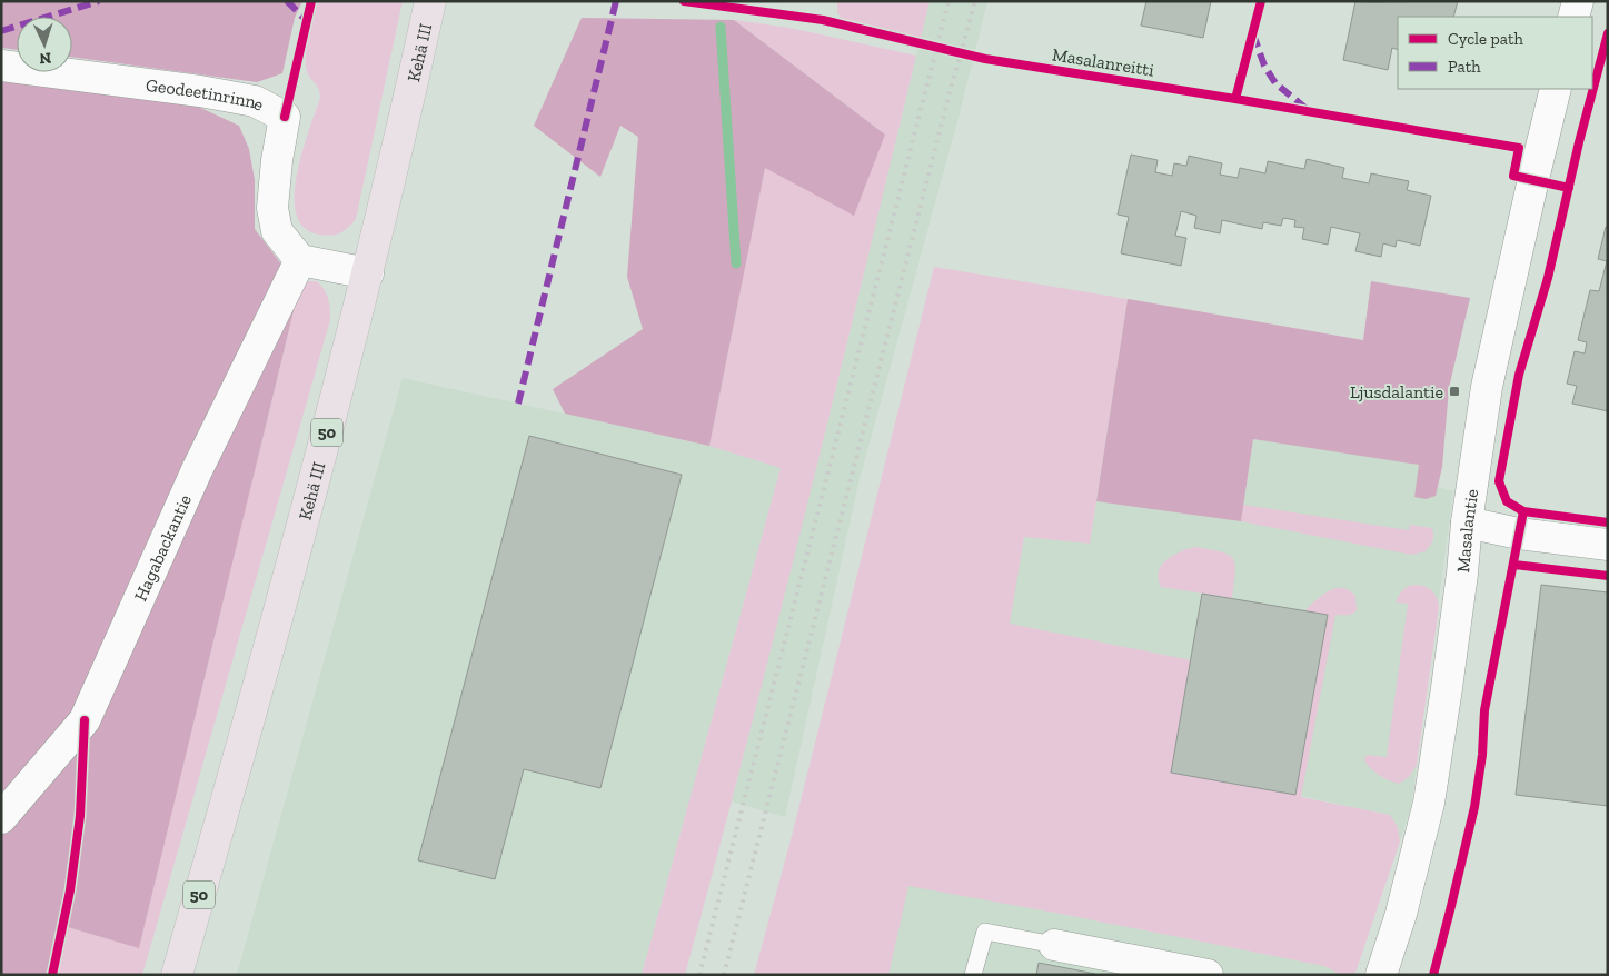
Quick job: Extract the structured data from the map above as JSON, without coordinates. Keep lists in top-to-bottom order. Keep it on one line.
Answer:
{"streets":{"highway":["Kehä III","50"],"street":["Geodeetinrinne","Masalantie","Hagabackantie"],"cycle path":["Masalanreitti"]},"crossings":[["Geodeetinrinne","Hagabackantie"]],"places":{"transit":["Ljusdalantie"]},"legend":["Cycle path","Path"],"north":"bottom"}
